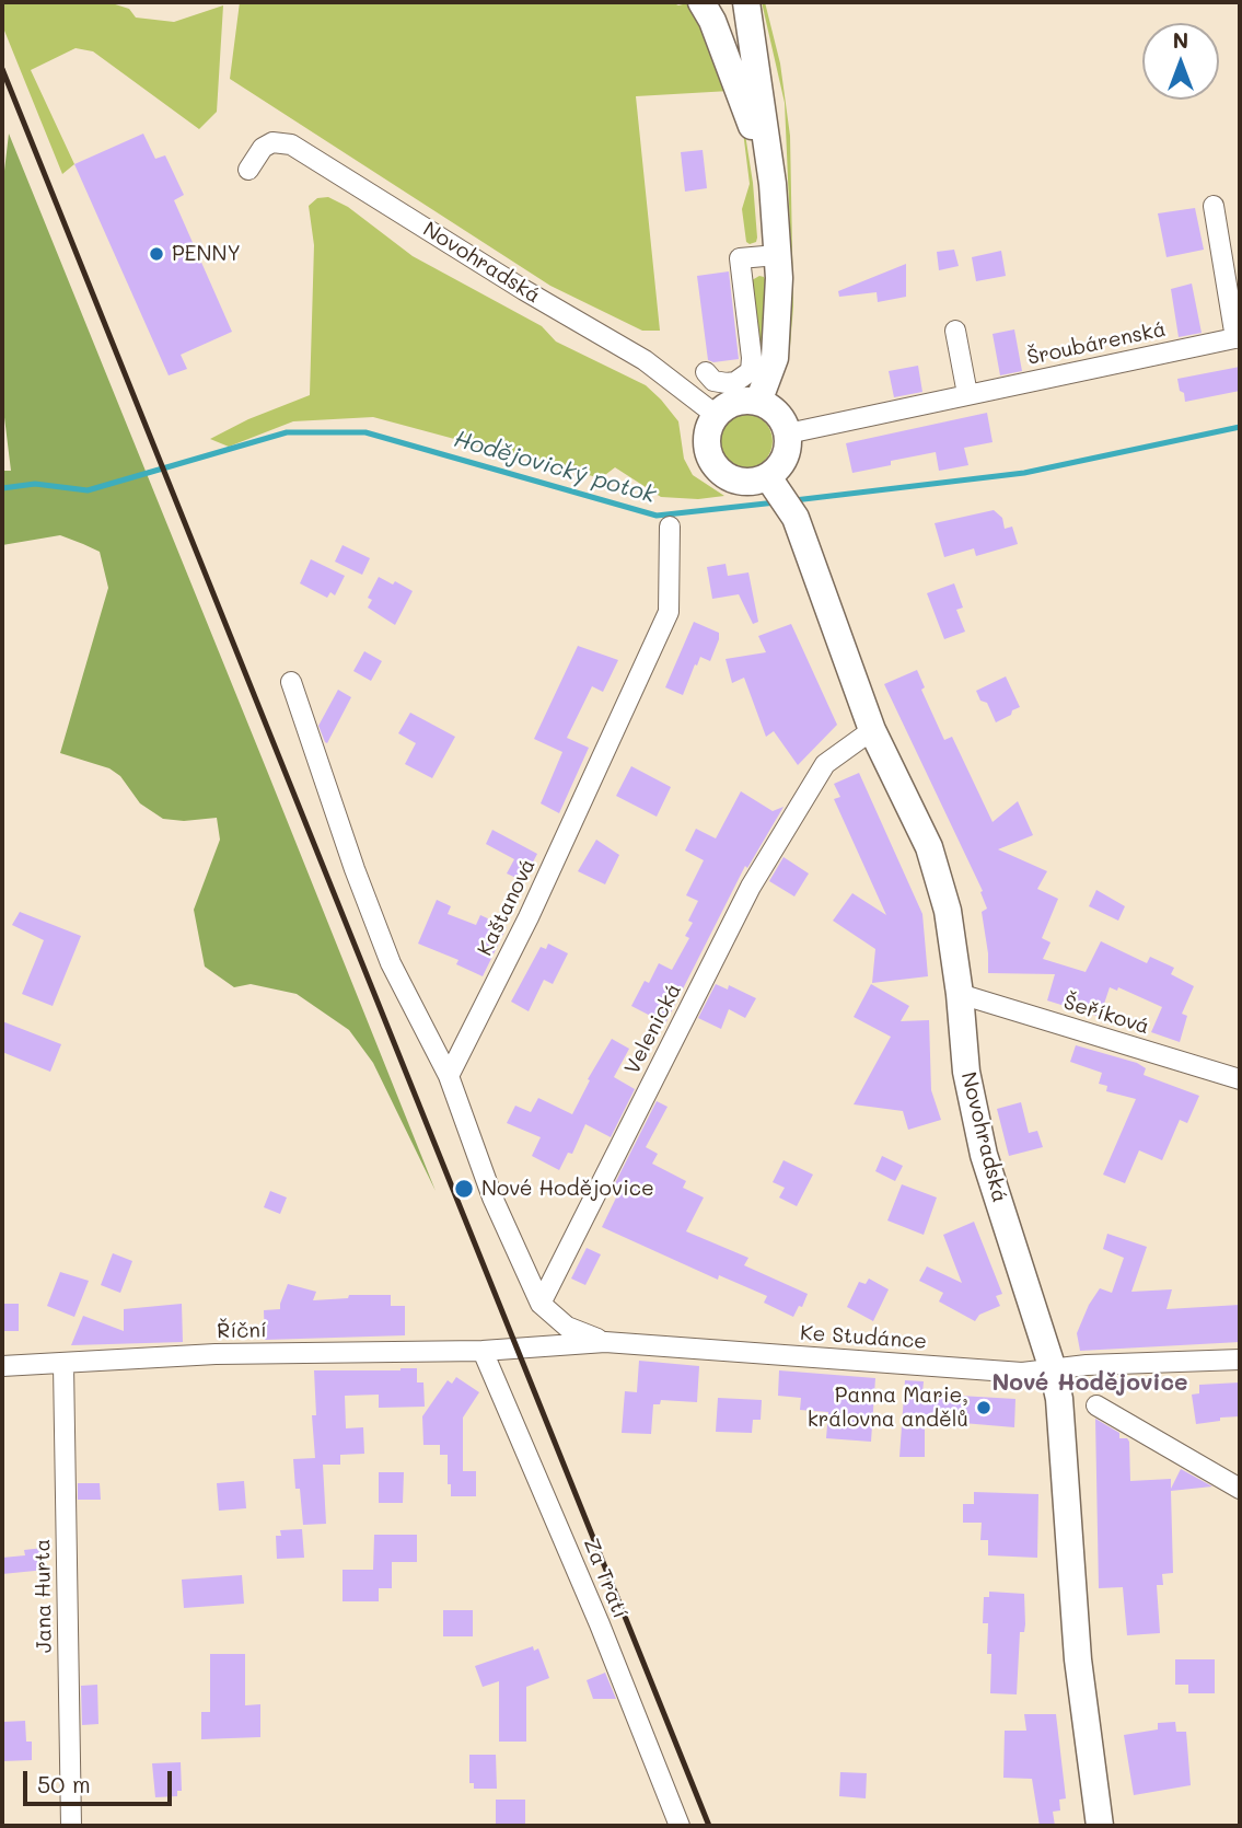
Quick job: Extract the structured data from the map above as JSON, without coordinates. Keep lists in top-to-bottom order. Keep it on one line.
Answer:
{"streets":{"main road":["Novohradská"],"street":["Šroubárenská","Kaštanová","Šeříková","Velenická","Říční","Ke Studánce","Za Tratí","Jana Hurta"]},"crossings":[["Novohradská","Šroubárenská"],["Novohradská","Šeříková"],["Novohradská","Velenická"],["Novohradská","Ke Studánce"],["Říční","Ke Studánce"],["Říční","Za Tratí"],["Říční","Jana Hurta"],["Ke Studánce","Za Tratí"]],"districts":["Nové Hodějovice"],"water":["Hodějovický potok"],"places":["PENNY","Nové Hodějovice","Panna Marie, královna andělů"],"scale_bar":"50 m","north":"top"}
